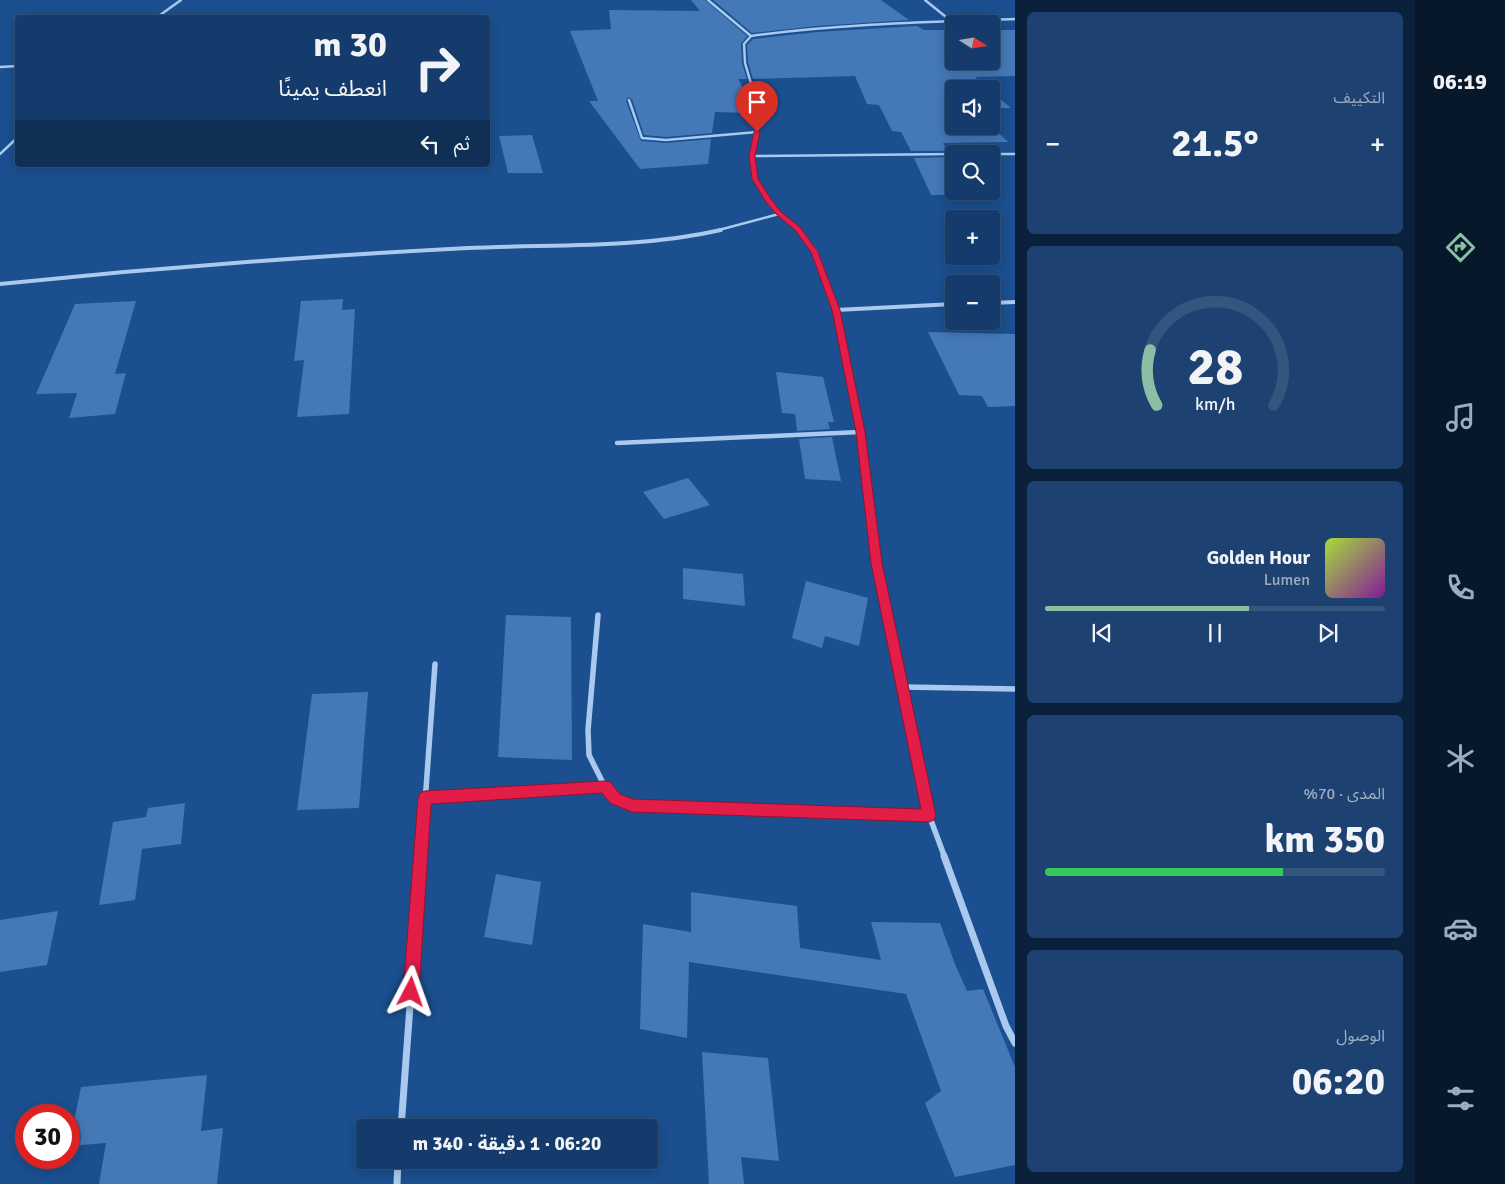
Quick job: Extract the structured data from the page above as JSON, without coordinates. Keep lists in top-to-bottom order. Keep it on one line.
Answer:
{"north":"right","page":{"tabs":"06:19","tile":["التكييف",["المدى · 70%","350 km"],["الوصول","06:20"]],"map_buttons":["+","−"],"turn":["30 m","انعطف يمينًا"],"then":"ثم","heat":["−","21.5°","+"],"song":["Golden Hour","Lumen"],"limit":"30","trip":"06:20 · 1 دقيقة · 340 m","gauge":["28","km/h"]}}
